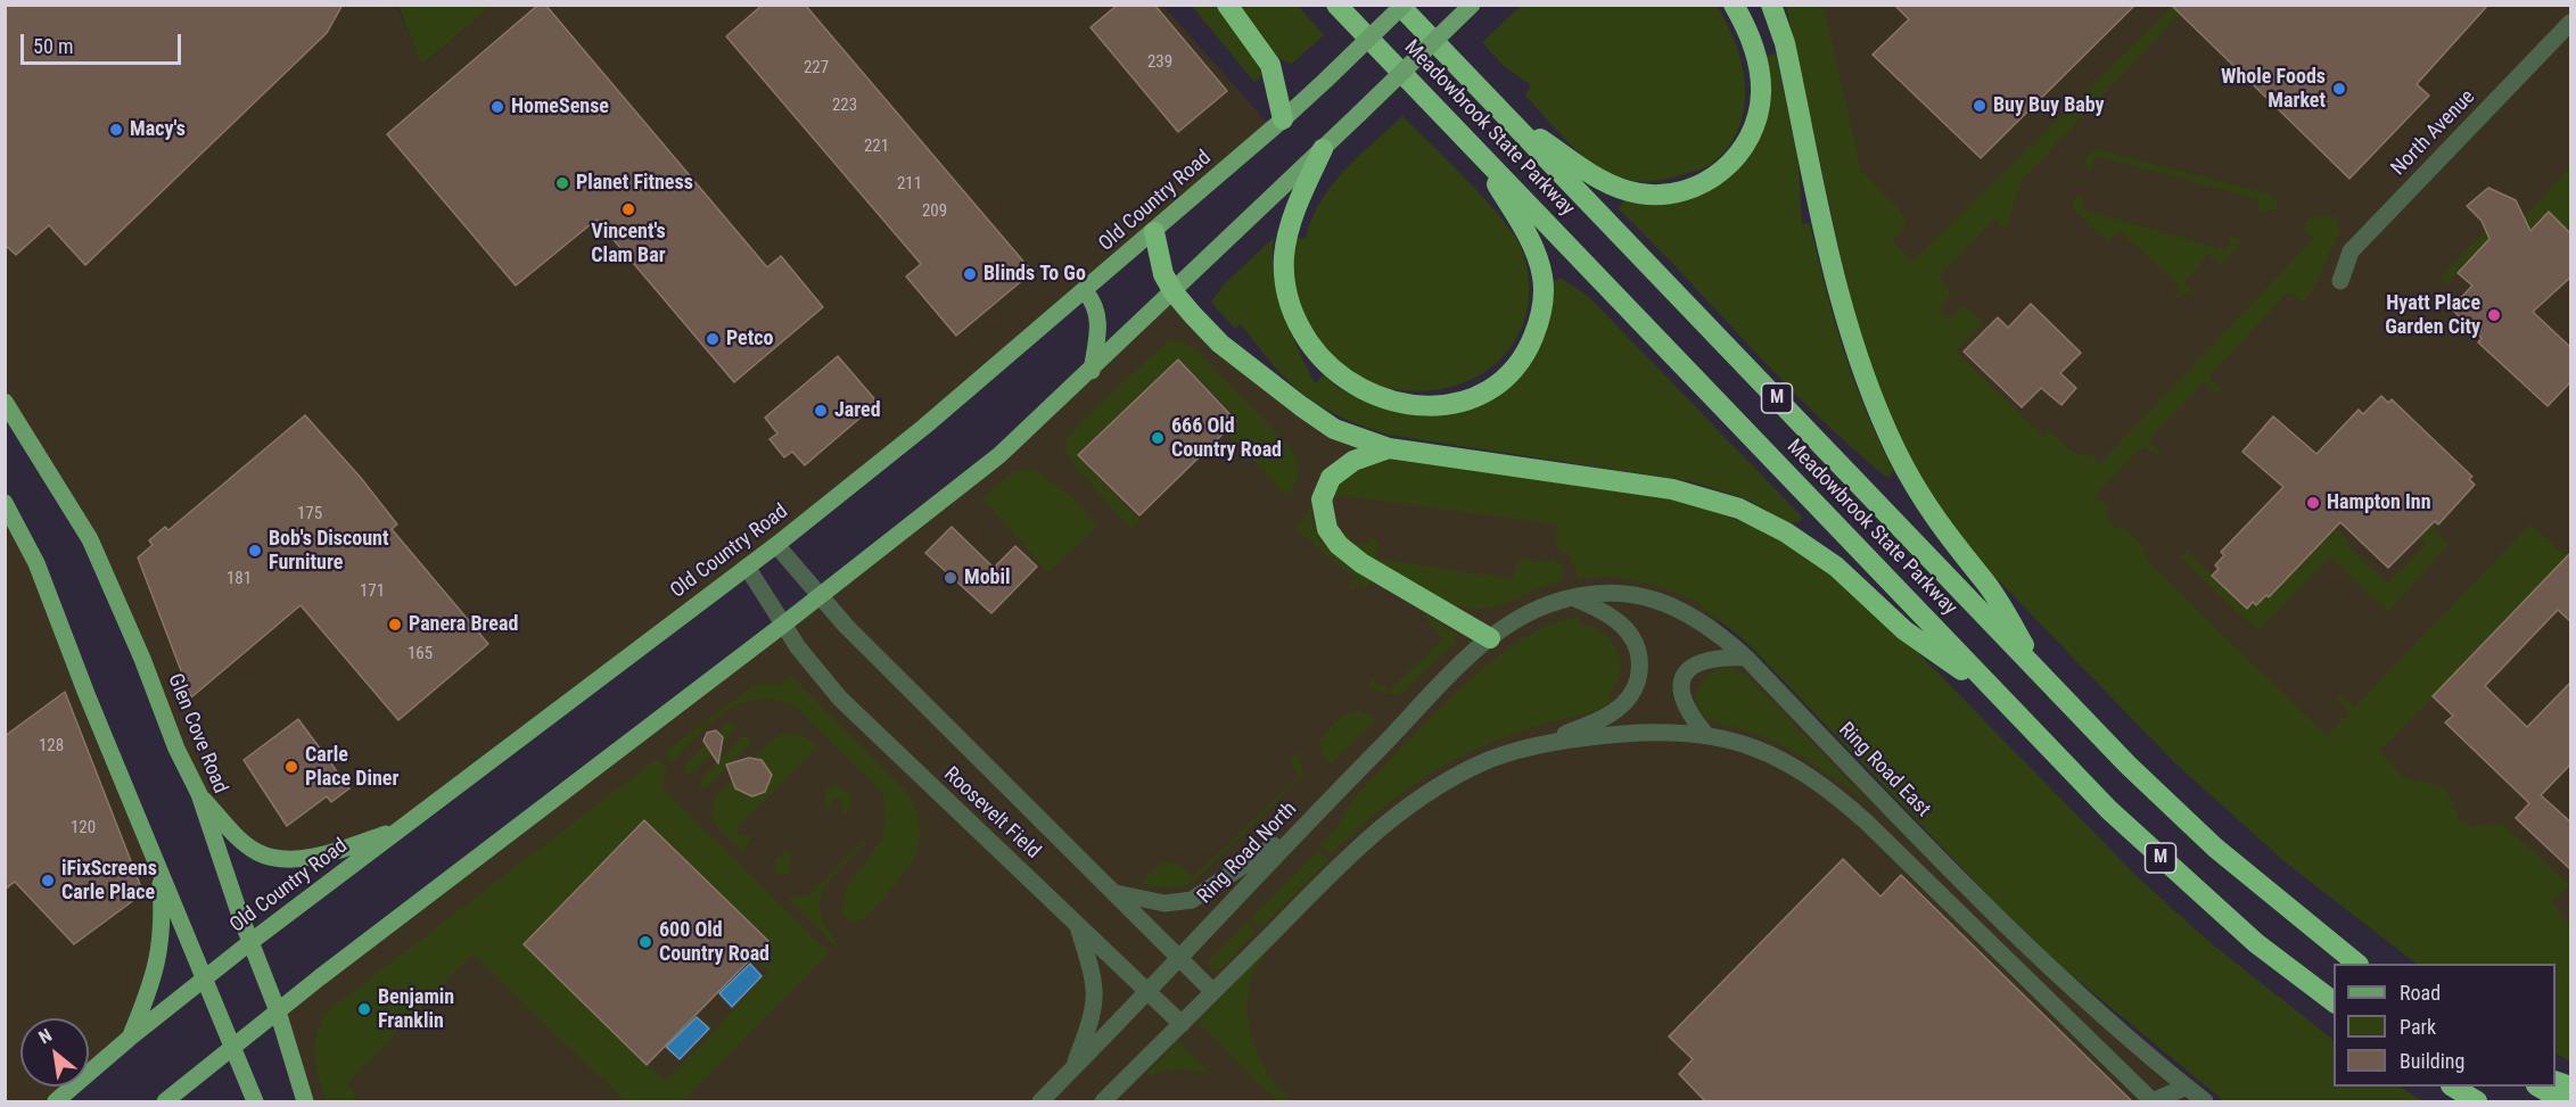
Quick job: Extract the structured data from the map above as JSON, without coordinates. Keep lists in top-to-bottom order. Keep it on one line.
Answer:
{"streets":{"highway":["Meadowbrook State Parkway","M"],"main road":["Old Country Road","Glen Cove Road"],"street":["North Avenue","Ring Road East","Roosevelt Field","Ring Road North"]},"crossings":[["Meadowbrook State Parkway","Old Country Road"],["Old Country Road","Glen Cove Road"],["Old Country Road","Roosevelt Field"],["Ring Road East","Ring Road North"],["Roosevelt Field","Ring Road North"]],"places":["Whole Foods Market","Buy Buy Baby","HomeSense","Macy's","Planet Fitness","Vincent's Clam Bar","Blinds To Go","Hyatt Place Garden City","Petco","Jared","666 Old Country Road","Hampton Inn","Bob's Discount Furniture","Mobil","Panera Bread","Carle Place Diner","iFixScreens Carle Place","600 Old Country Road","Benjamin Franklin"],"house_numbers":["239","227","223","221","211","209","175","181","171","165","128","120"],"legend":["Road","Park","Building"],"scale_bar":"50 m","north":"top left"}
